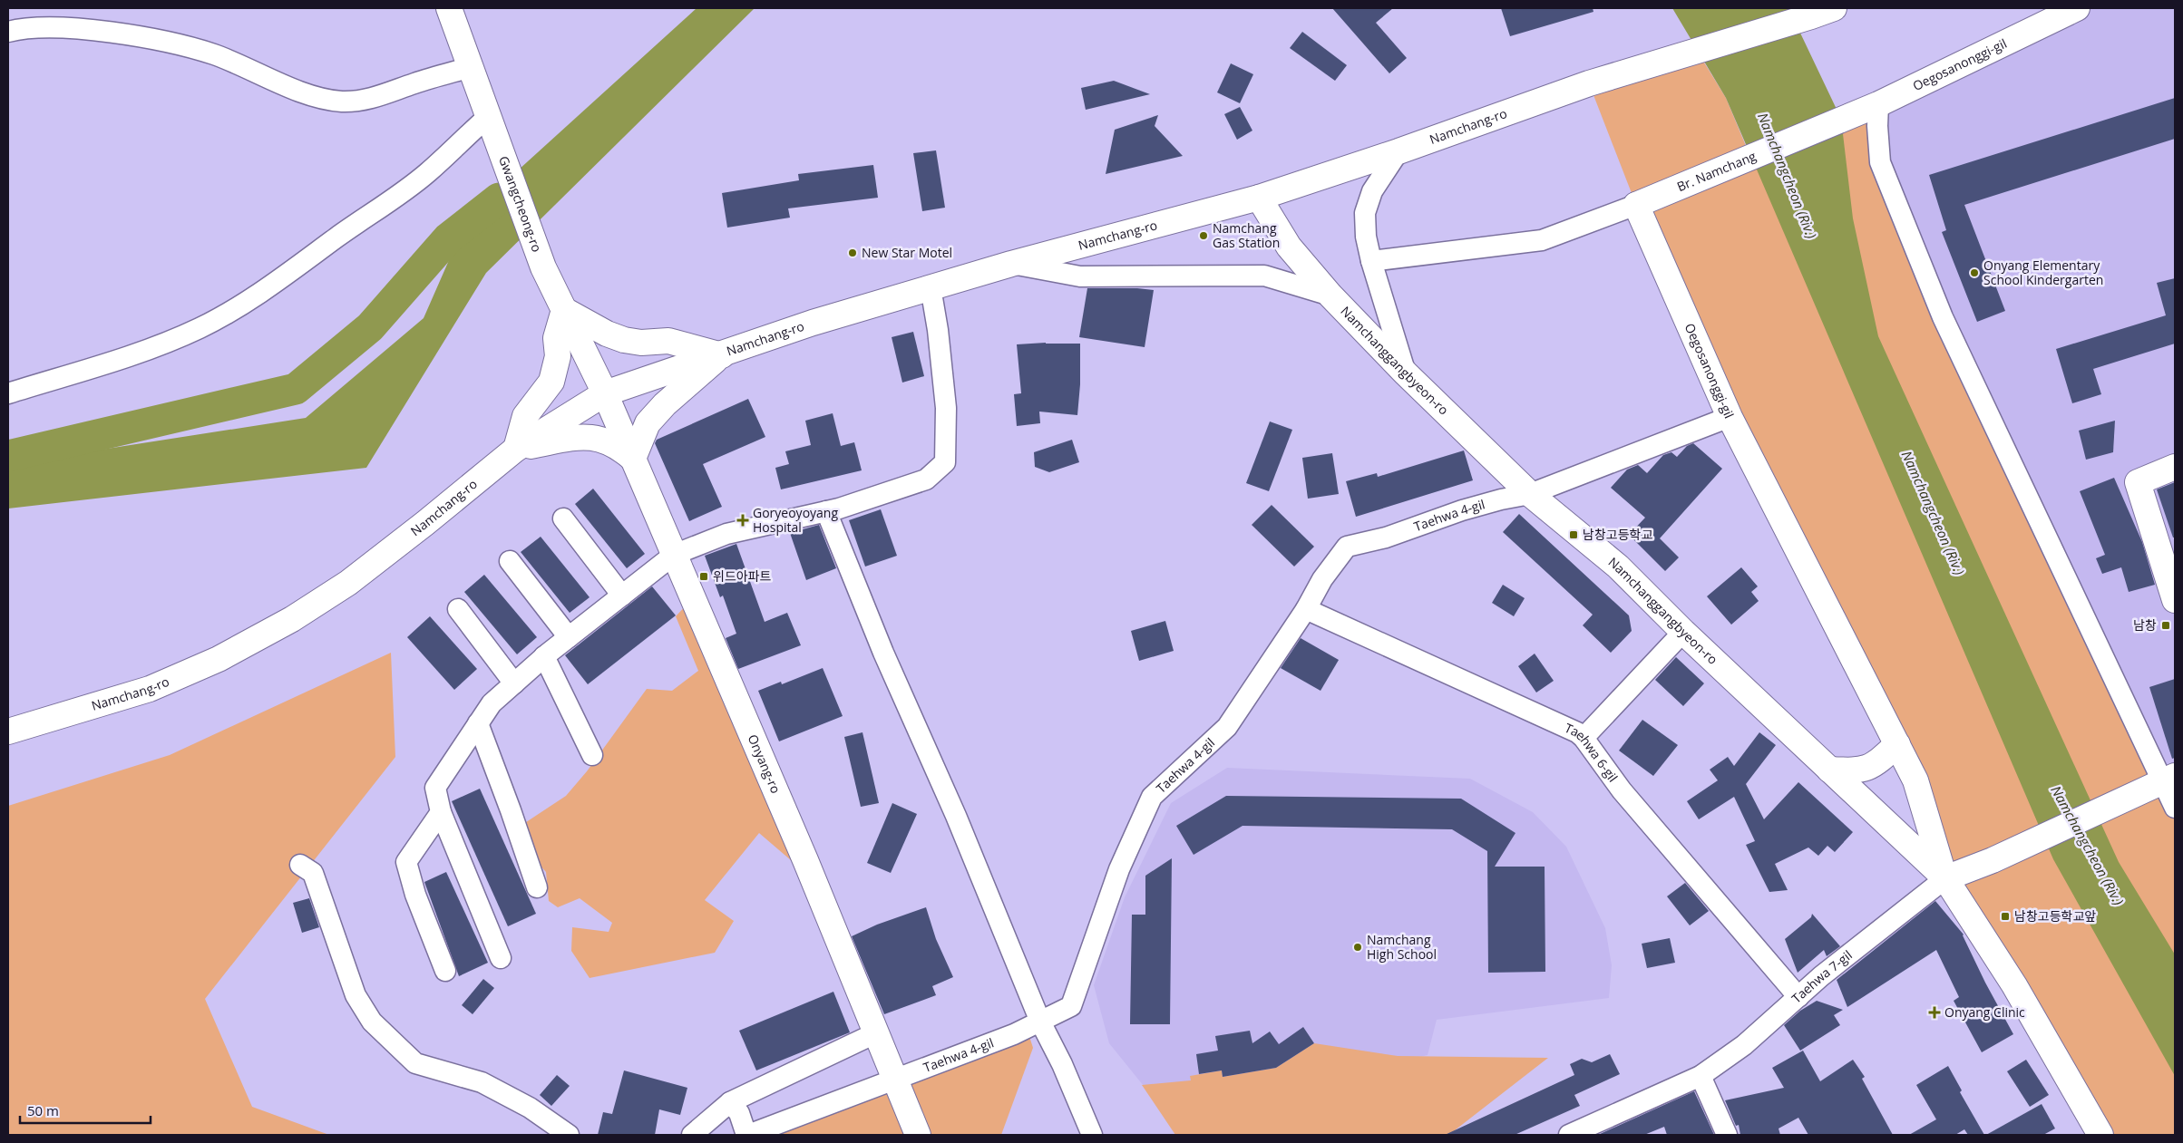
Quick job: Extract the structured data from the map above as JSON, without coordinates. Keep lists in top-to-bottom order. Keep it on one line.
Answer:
{"streets":{"main road":["Oegosanonggi-gil","Namchang-ro","Br. Namchang","Gwangcheong-ro","Namchanggangbyeon-ro","Onyang-ro"],"street":["Taehwa 4-gil","Taehwa 6-gil","Taehwa 7-gil"]},"crossings":[["Oegosanonggi-gil","Br. Namchang"],["Oegosanonggi-gil","Namchanggangbyeon-ro"],["Oegosanonggi-gil","Taehwa 4-gil"],["Namchang-ro","Gwangcheong-ro"],["Namchang-ro","Namchanggangbyeon-ro"],["Namchang-ro","Onyang-ro"],["Gwangcheong-ro","Onyang-ro"],["Namchanggangbyeon-ro","Taehwa 4-gil"],["Namchanggangbyeon-ro","Taehwa 7-gil"],["Taehwa 4-gil","Taehwa 6-gil"],["Taehwa 4-gil","Onyang-ro"],["Taehwa 6-gil","Taehwa 7-gil"]],"water":["Namchangcheon (Riv.)"],"places":{"other":["Namchang Gas Station","New Star Motel","Onyang Elementary School Kindergarten","Namchang High School"],"health":["Goryeoyoyang Hospital","Onyang Clinic"],"transit":["남창고등학교","위드아파트","남창","남창고등학교앞"]},"scale_bar":"50 m"}
